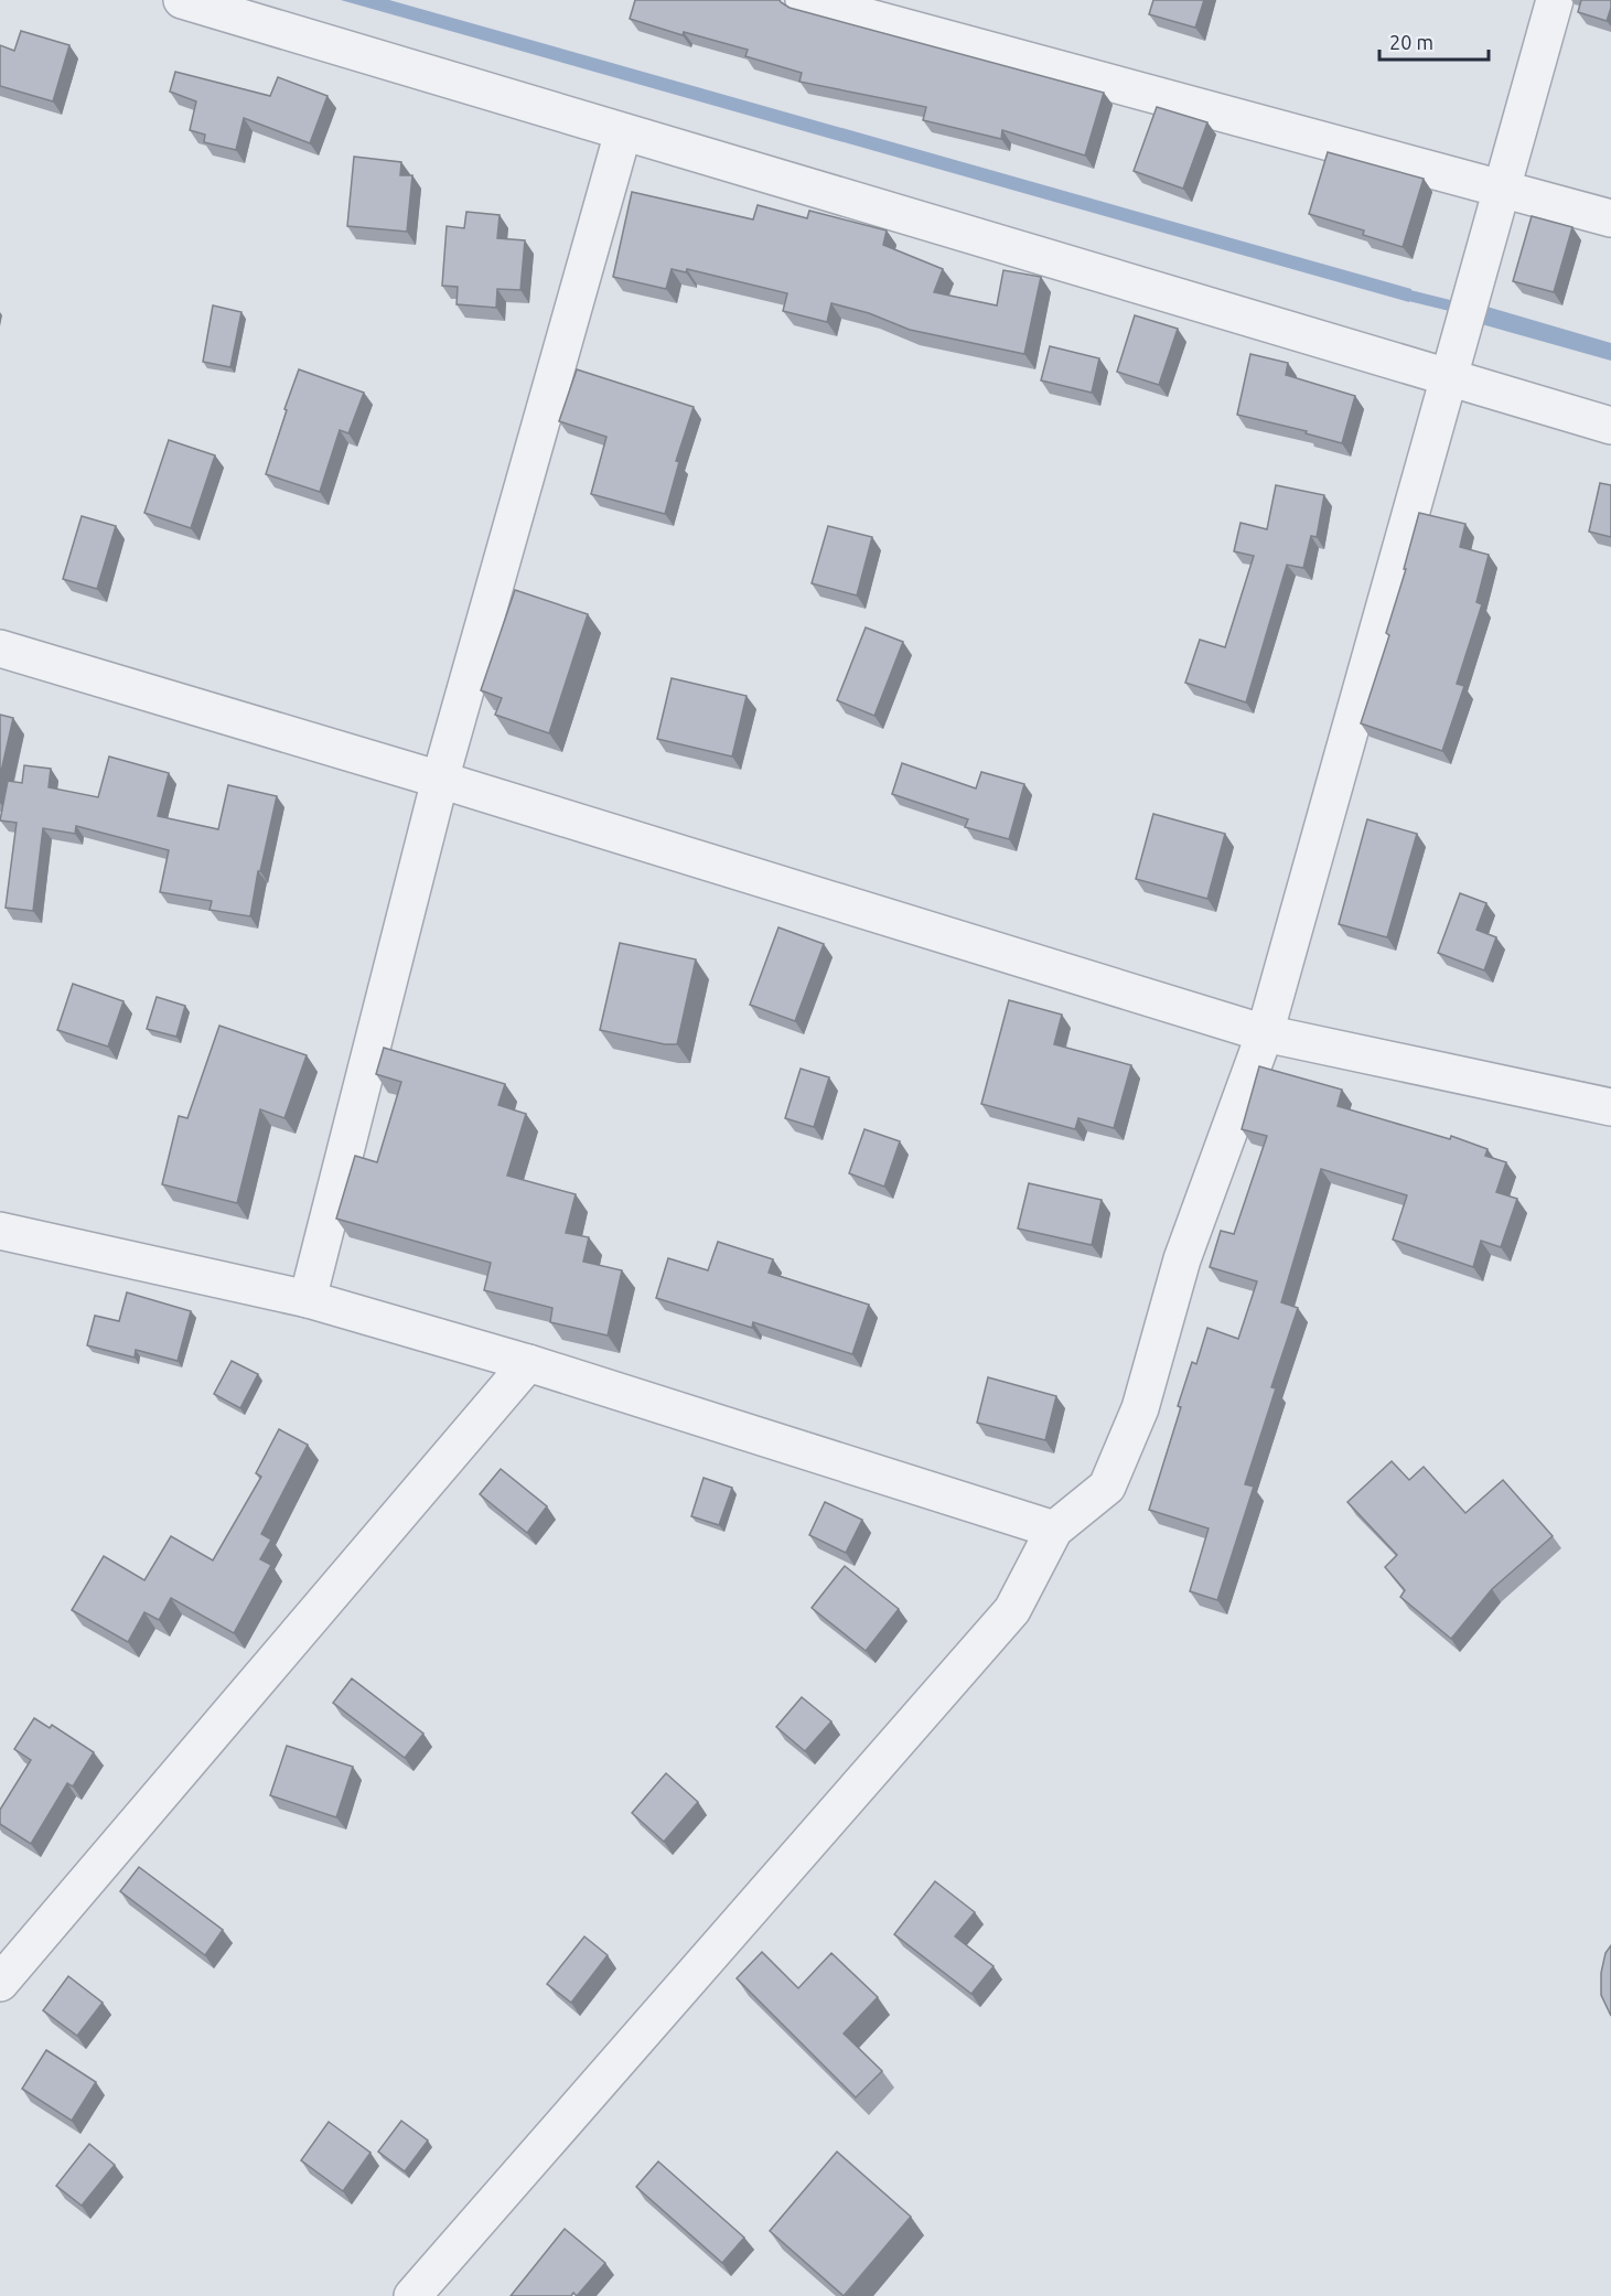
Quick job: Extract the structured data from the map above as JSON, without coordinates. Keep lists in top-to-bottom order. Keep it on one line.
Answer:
{"scale_bar":"20 m"}
